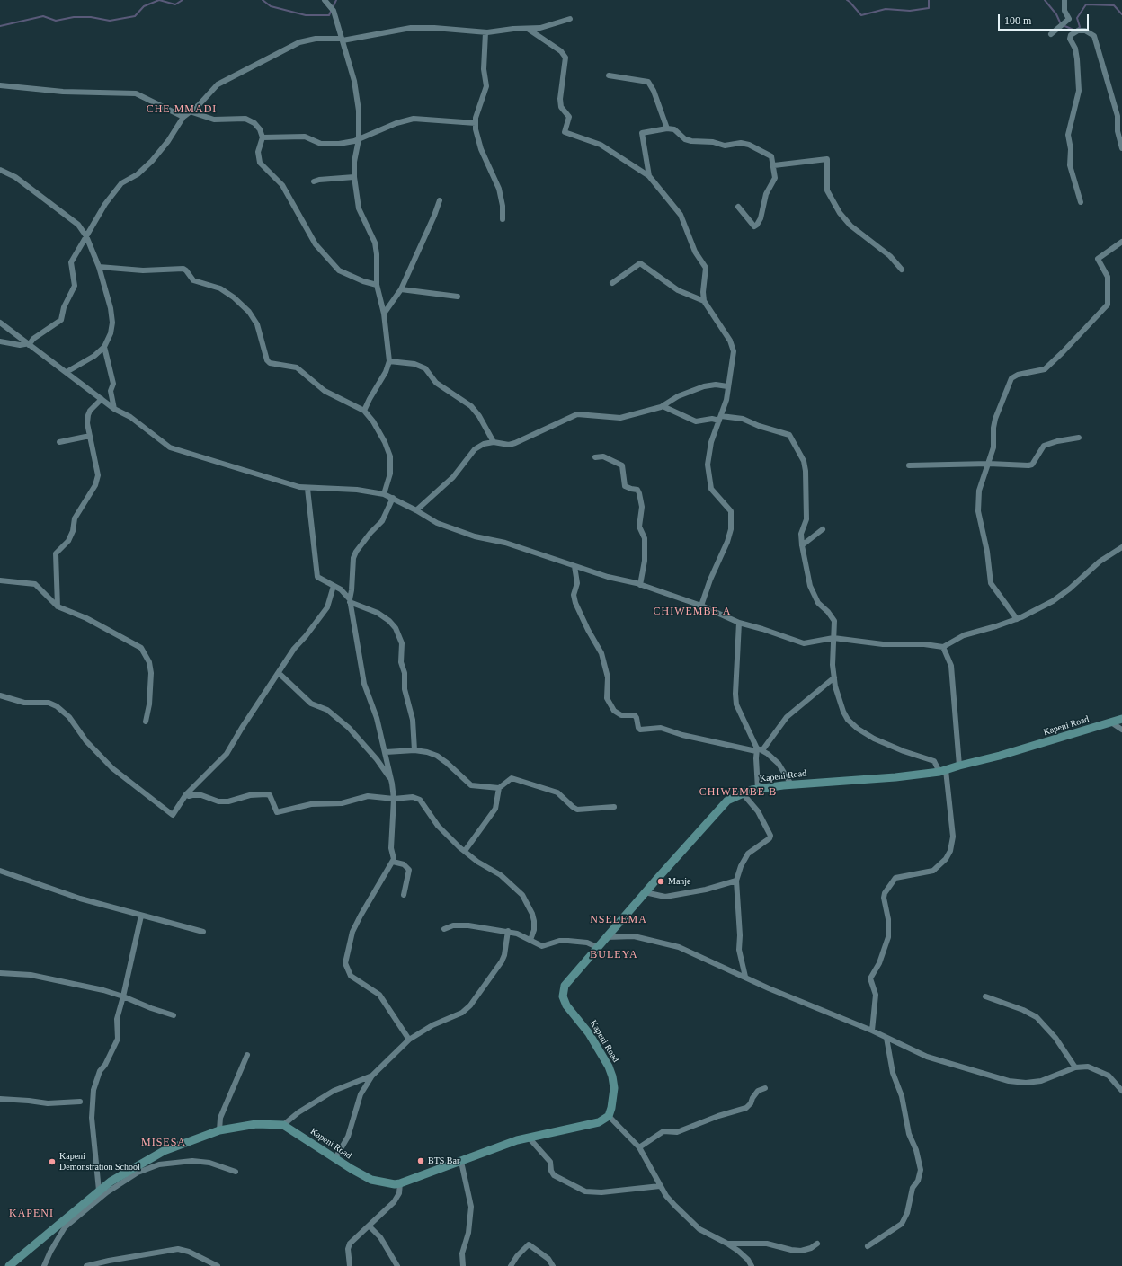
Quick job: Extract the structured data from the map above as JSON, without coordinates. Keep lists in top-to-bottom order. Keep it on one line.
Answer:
{"streets":{"main road":["Kapeni Road"]},"districts":["CHE MMADI","CHIWEMBE A","CHIWEMBE B","NSELEMA","BULEYA","MISESA","KAPENI"],"places":["Manje","BTS Bar","Kapeni Demonstration School"],"scale_bar":"100 m"}
